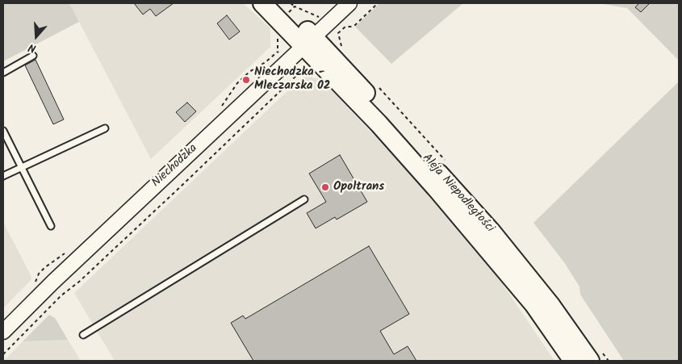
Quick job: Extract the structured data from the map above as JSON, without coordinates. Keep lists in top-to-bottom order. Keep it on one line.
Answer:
{"streets":{"main road":["Aleja Niepodległości"],"street":["Niechodzka"]},"crossings":[["Niechodzka","Aleja Niepodległości"]],"places":["Niechodzka - Mleczarska 02","Opoltrans"],"north":"bottom"}
